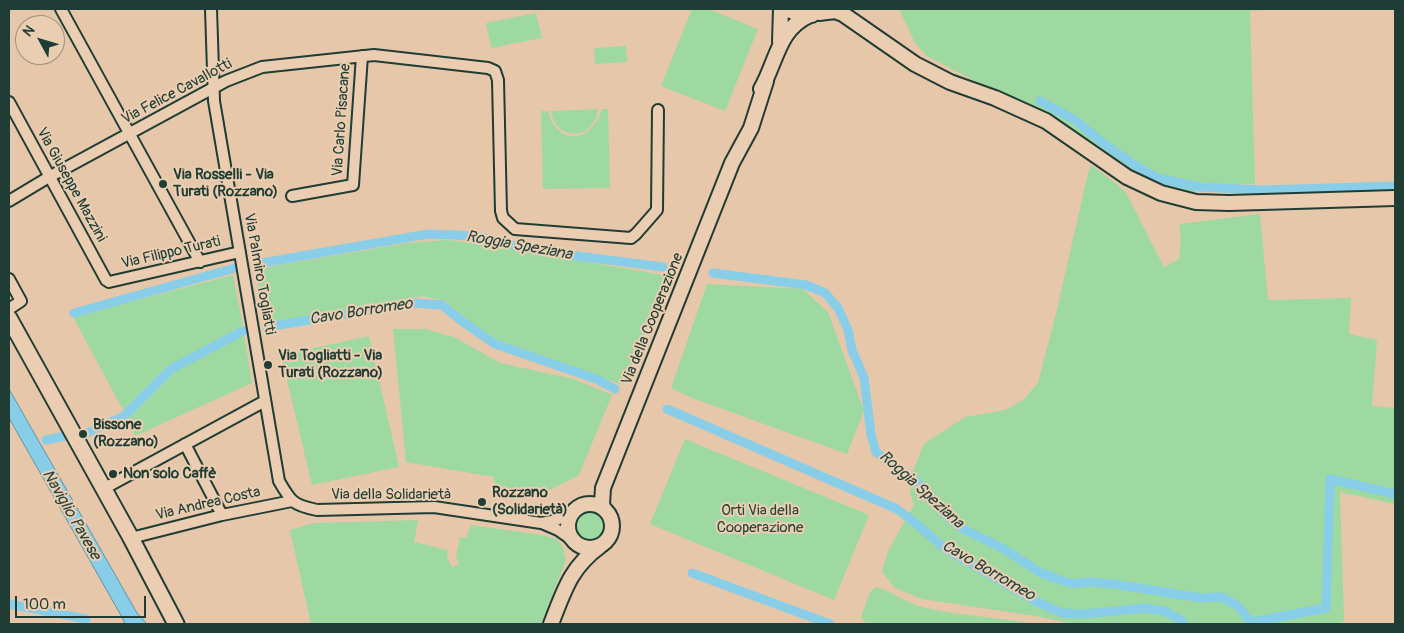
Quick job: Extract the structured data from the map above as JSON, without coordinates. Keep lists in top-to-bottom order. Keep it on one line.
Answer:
{"streets":{"street":["Via Felice Cavallotti","Via Carlo Pisacane","Via Giuseppe Mazzini","Via Filippo Turati","Via Palmiro Togliatti","Via della Cooperazione","Via della Solidarietà","Via Andrea Costa"]},"crossings":[["Via Felice Cavallotti","Via Carlo Pisacane"],["Via Felice Cavallotti","Via Giuseppe Mazzini"],["Via Felice Cavallotti","Via Palmiro Togliatti"],["Via Giuseppe Mazzini","Via Filippo Turati"],["Via Filippo Turati","Via Palmiro Togliatti"],["Via Palmiro Togliatti","Via della Solidarietà"],["Via Palmiro Togliatti","Via Andrea Costa"],["Via della Cooperazione","Via della Solidarietà"],["Via della Solidarietà","Via Andrea Costa"]],"water":["Roggia Speziana","Cavo Borromeo","Naviglio Pavese"],"parks":["Orti Via della Cooperazione"],"places":["Via Rosselli - Via Turati (Rozzano)","Via Togliatti - Via Turati (Rozzano)","Bissone (Rozzano)","Non solo Caffè","Rozzano (Solidarietà)"],"scale_bar":"100 m","north":"top left"}
